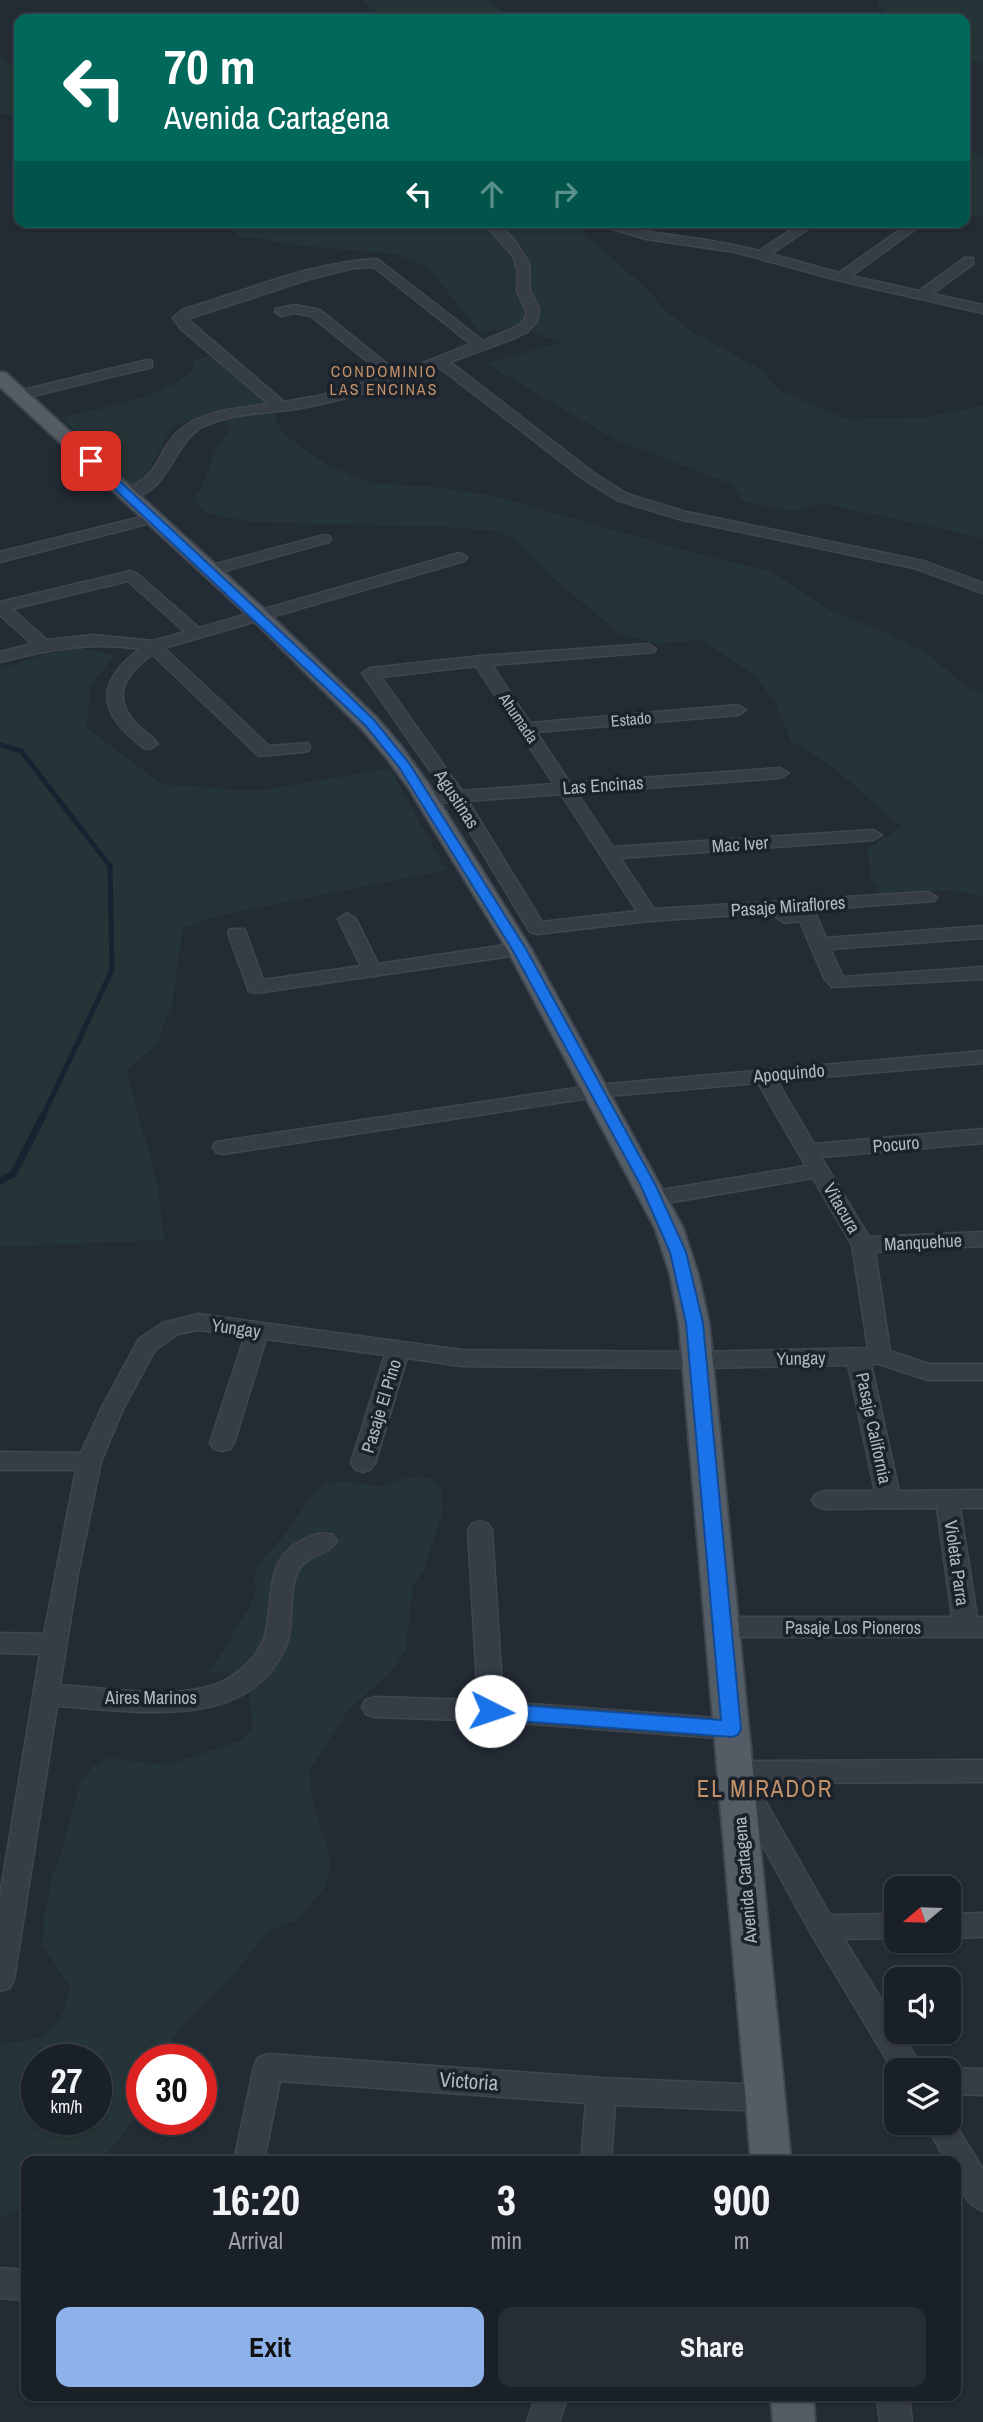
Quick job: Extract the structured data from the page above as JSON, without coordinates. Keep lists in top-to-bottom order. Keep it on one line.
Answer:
{"streets":{"main road":["Avenida Cartagena"],"street":["Ahumada","Estado","Las Encinas","Agustinas","Mac Iver","Pasaje Miraflores","Apoquindo","Pocuro","Vitacura","Manquehue","Yungay","Pasaje El Pino","Pasaje California","Violeta Parra","Pasaje Los Pioneros","Aires Marinos","Victoria"]},"crossings":[["Ahumada","Estado"],["Ahumada","Las Encinas"],["Ahumada","Agustinas"],["Ahumada","Mac Iver"],["Ahumada","Pasaje Miraflores"],["Las Encinas","Agustinas"],["Las Encinas","Avenida Cartagena"],["Agustinas","Pasaje Miraflores"],["Apoquindo","Vitacura"],["Apoquindo","Avenida Cartagena"],["Pocuro","Vitacura"],["Vitacura","Manquehue"],["Vitacura","Yungay"],["Vitacura","Pasaje California"],["Yungay","Pasaje El Pino"],["Yungay","Pasaje California"],["Yungay","Aires Marinos"],["Yungay","Avenida Cartagena"],["Pasaje California","Violeta Parra"],["Violeta Parra","Pasaje Los Pioneros"],["Pasaje Los Pioneros","Avenida Cartagena"],["Avenida Cartagena","Victoria"]],"districts":["CONDOMINIO LAS ENCINAS","EL MIRADOR"],"north":"left","page":{"turn":["70 m","Avenida Cartagena"],"speed":"27 km/h","limit":"30","eta":["16:20","Arrival","3","min","900","m"],"buttons":["Exit","Share"]}}
